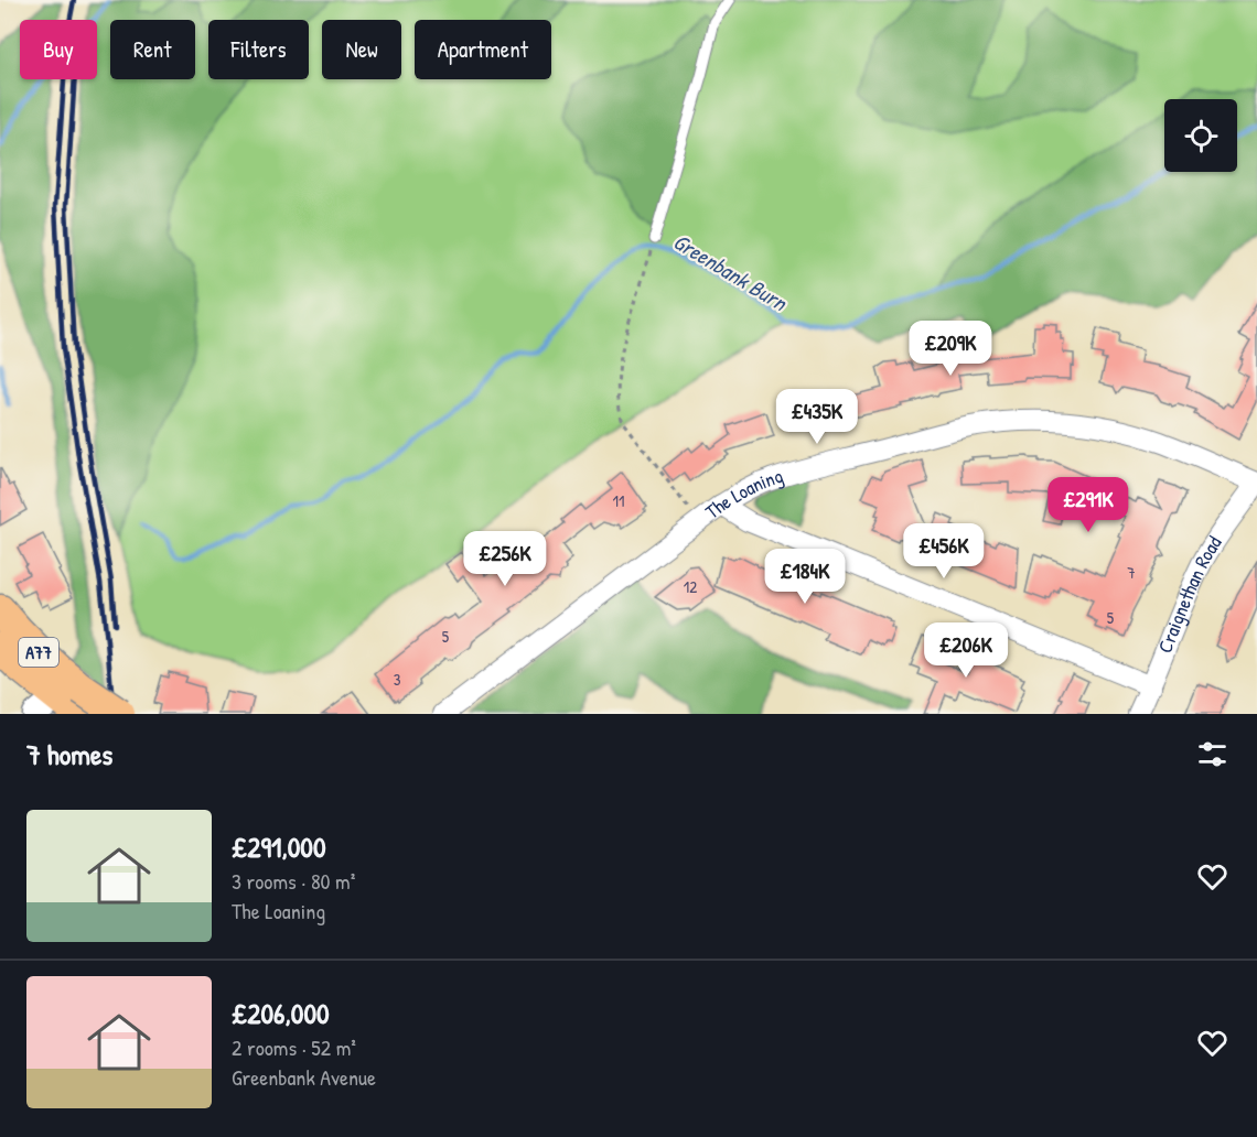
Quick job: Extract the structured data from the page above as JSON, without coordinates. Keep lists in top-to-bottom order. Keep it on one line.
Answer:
{"streets":{"main road":["A77"],"street":["The Loaning","Craignethan Road"]},"crossings":[["The Loaning","Craignethan Road"]],"water":["Greenbank Burn"],"house_numbers":["11","7","12","5","5","3"],"page":{"chip":["Buy","Rent","Filters","New","Apartment"],"price":["£209K","£435K","£291K","£456K","£256K","£184K","£206K"],"heading":"7 homes","list":[{"name":"£291,000","note":"3 rooms · 80 m² · The Loaning"},{"name":"£206,000","note":"2 rooms · 52 m² · Greenbank Avenue"}]}}
